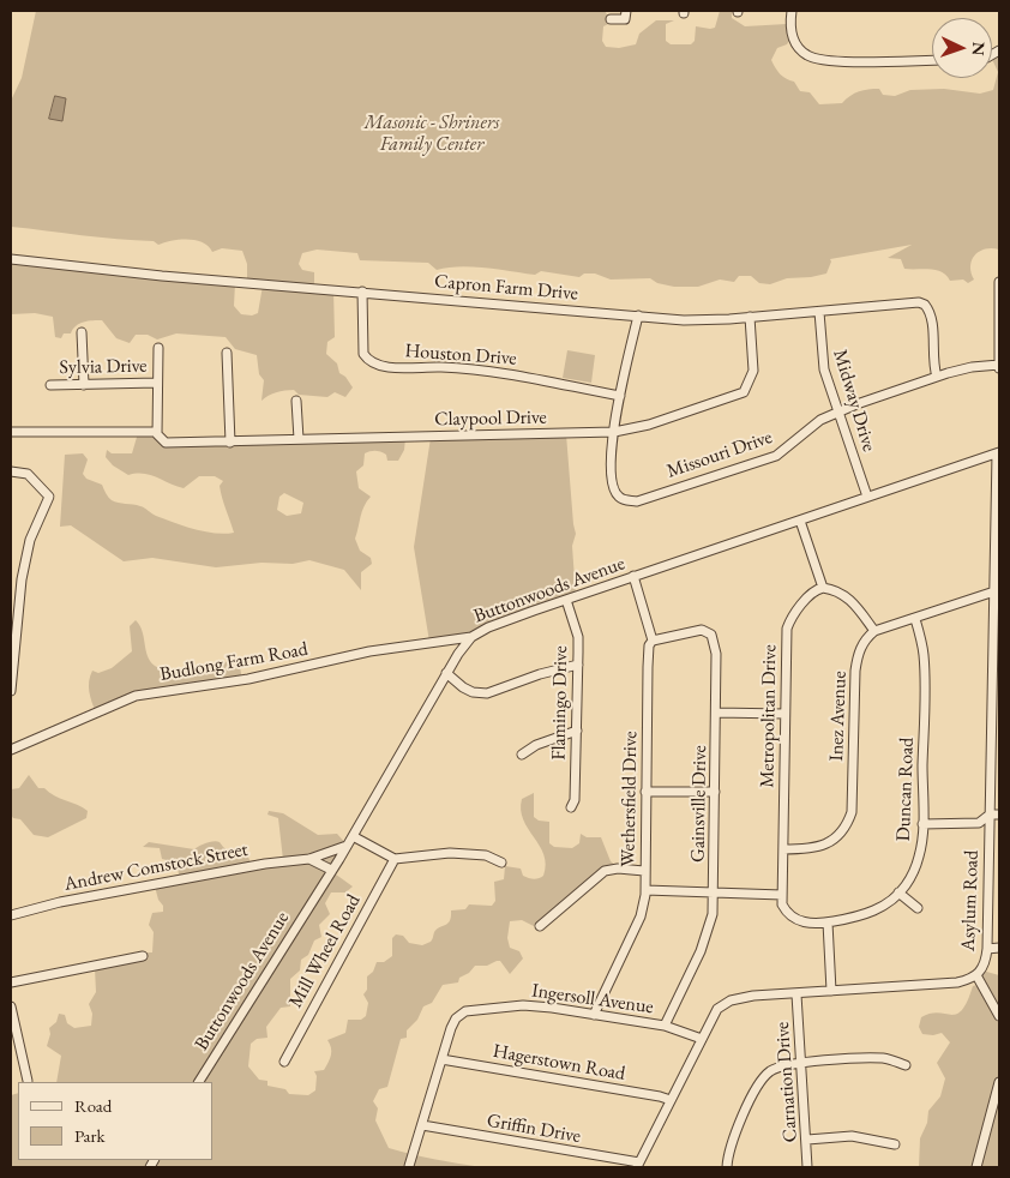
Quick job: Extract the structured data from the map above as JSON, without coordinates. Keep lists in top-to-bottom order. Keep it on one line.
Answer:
{"streets":{"street":["Capron Farm Drive","Houston Drive","Sylvia Drive","Midway Drive","Claypool Drive","Missouri Drive","Buttonwoods Avenue","Budlong Farm Road","Flamingo Drive","Metropolitan Drive","Inez Avenue","Duncan Road","Wethersfield Drive","Gainsville Drive","Andrew Comstock Street","Asylum Road","Mill Wheel Road","Ingersoll Avenue","Hagerstown Road","Carnation Drive","Griffin Drive"]},"crossings":[["Capron Farm Drive","Houston Drive"],["Capron Farm Drive","Midway Drive"],["Capron Farm Drive","Claypool Drive"],["Capron Farm Drive","Missouri Drive"],["Houston Drive","Missouri Drive"],["Midway Drive","Missouri Drive"],["Midway Drive","Buttonwoods Avenue"],["Claypool Drive","Missouri Drive"],["Buttonwoods Avenue","Budlong Farm Road"],["Buttonwoods Avenue","Flamingo Drive"],["Buttonwoods Avenue","Wethersfield Drive"],["Buttonwoods Avenue","Andrew Comstock Street"],["Buttonwoods Avenue","Asylum Road"],["Metropolitan Drive","Inez Avenue"],["Metropolitan Drive","Duncan Road"],["Wethersfield Drive","Gainsville Drive"],["Wethersfield Drive","Ingersoll Avenue"],["Gainsville Drive","Ingersoll Avenue"],["Asylum Road","Ingersoll Avenue"],["Asylum Road","Hagerstown Road"],["Asylum Road","Carnation Drive"],["Asylum Road","Griffin Drive"],["Ingersoll Avenue","Hagerstown Road"],["Ingersoll Avenue","Griffin Drive"]],"parks":["Masonic - Shriners Family Center"],"legend":["Road","Park"],"north":"right"}
